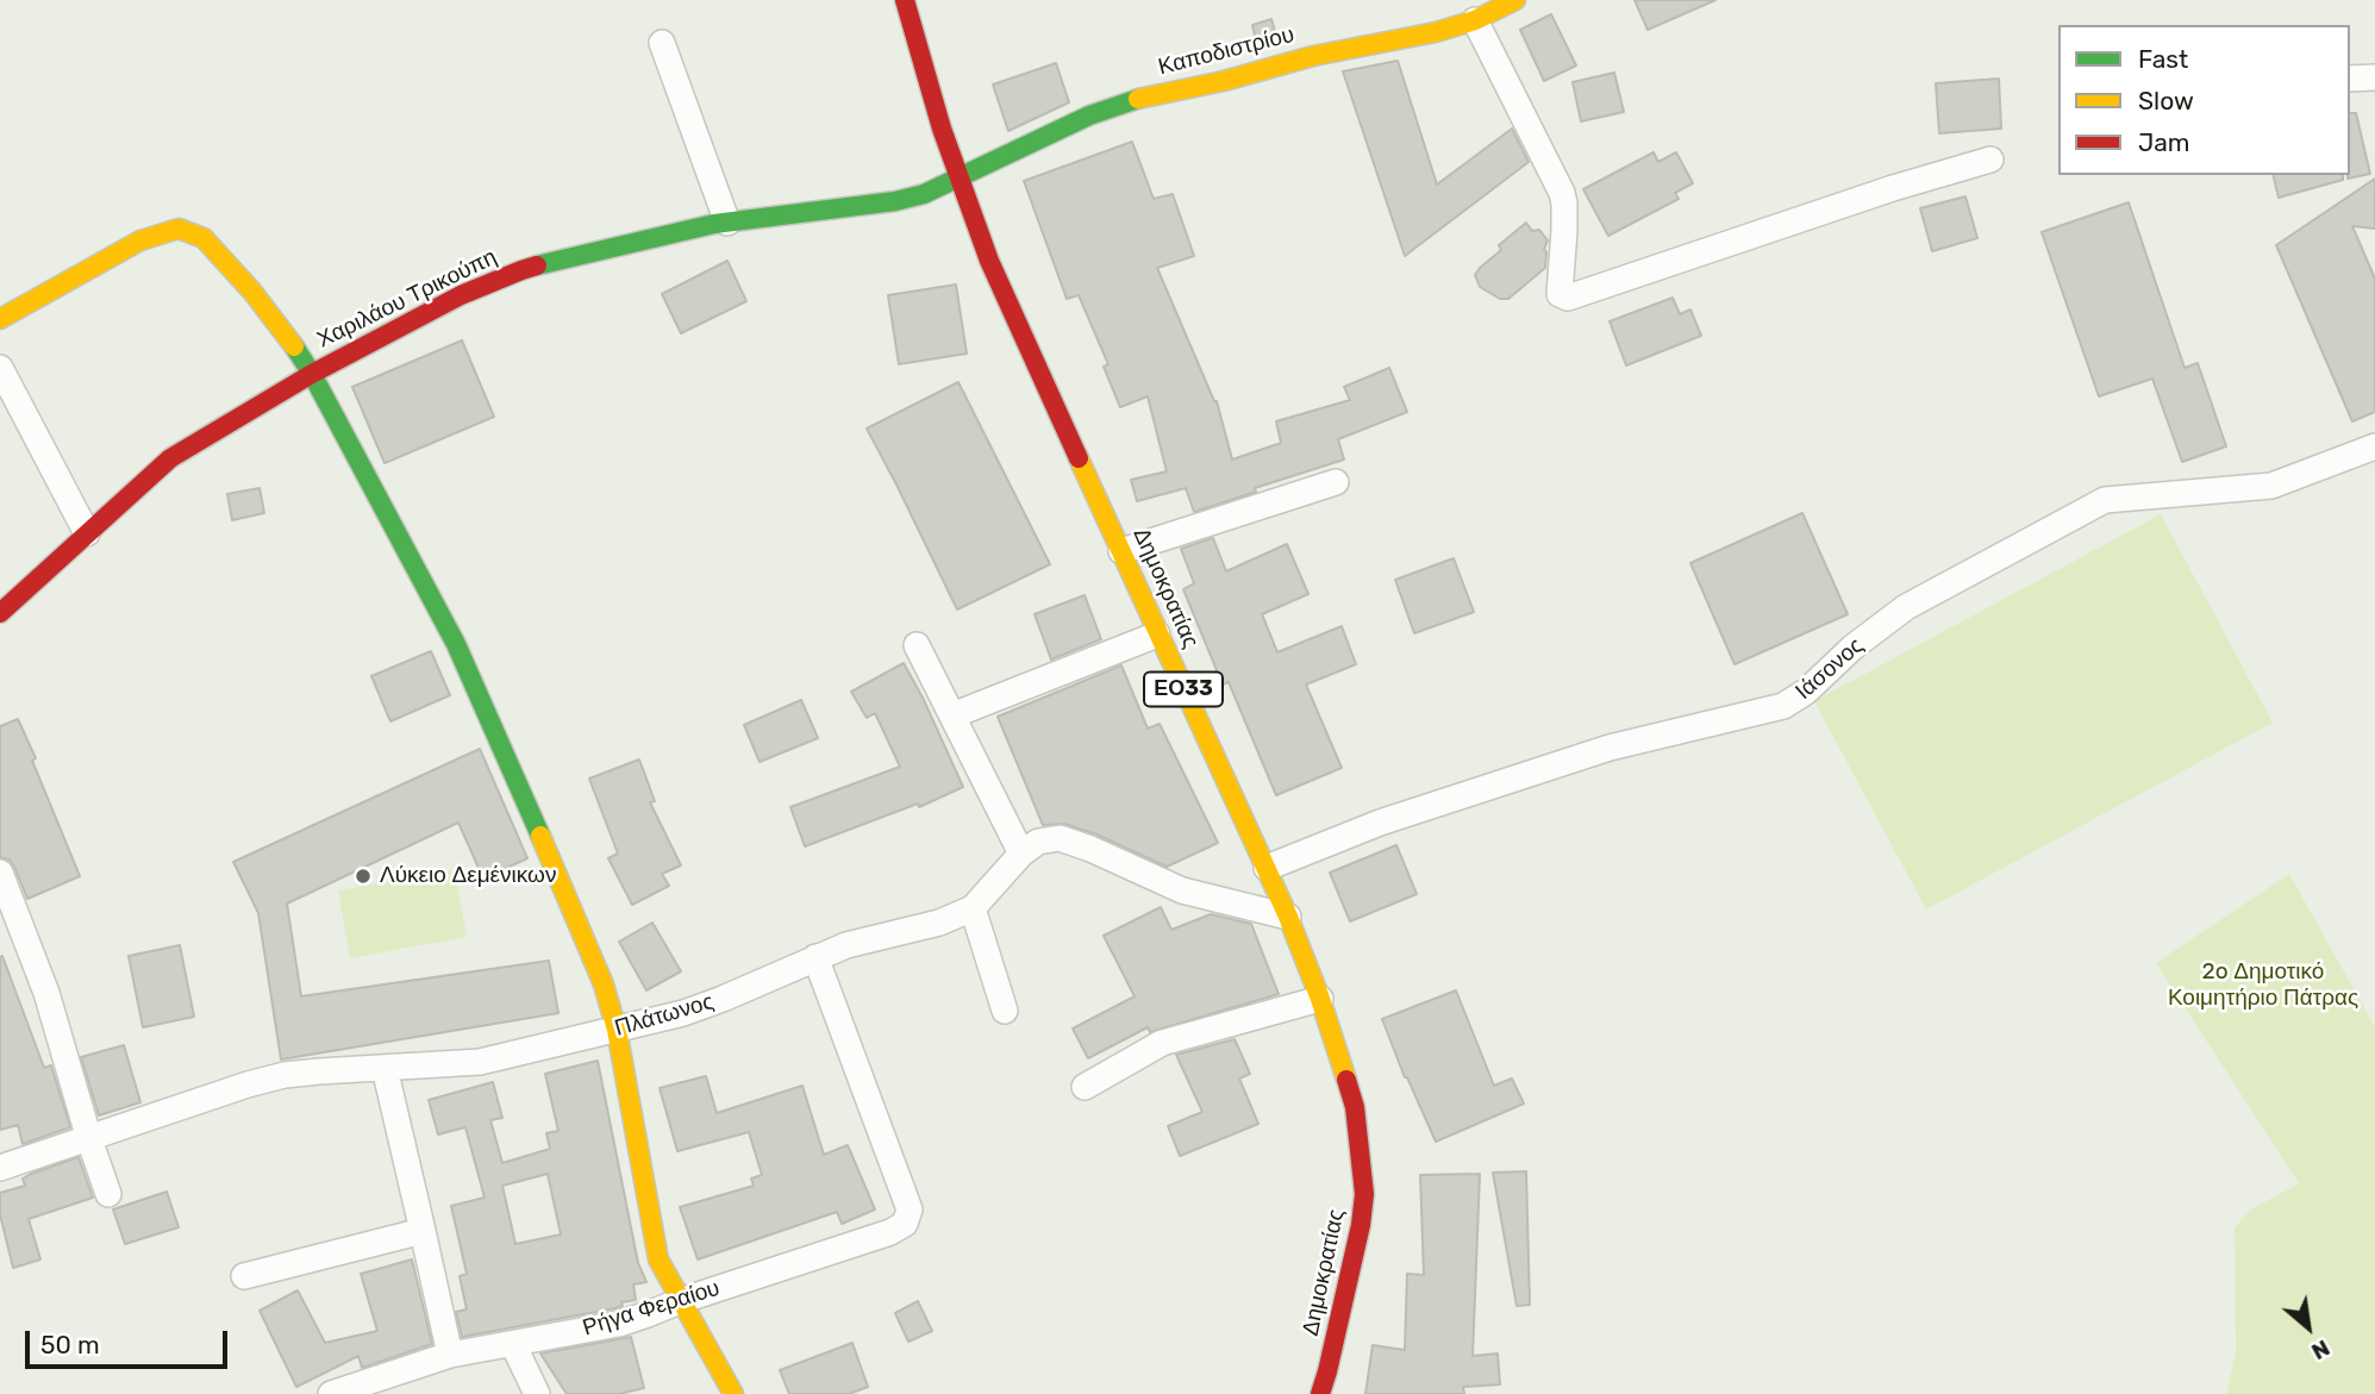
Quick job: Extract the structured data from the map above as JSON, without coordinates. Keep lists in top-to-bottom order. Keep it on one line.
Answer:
{"streets":{"street":["Καποδιστρίου","Χαριλάου Τρικούπη","Δημοκρατίας","Ιάσονος","ΕΟ33","Πλάτωνος","Ρήγα Φεραίου"]},"crossings":[["Καποδιστρίου","Χαριλάου Τρικούπη"],["Καποδιστρίου","Δημοκρατίας"],["Χαριλάου Τρικούπη","Δημοκρατίας"],["Δημοκρατίας","Ιάσονος"],["Δημοκρατίας","Πλάτωνος"],["Πλάτωνος","Ρήγα Φεραίου"]],"parks":["2o Δημοτικό Κοιμητήριο Πάτρας"],"places":["Λύκειο Δεμένικων"],"legend":["Fast","Slow","Jam"],"scale_bar":"50 m","north":"bottom right"}
